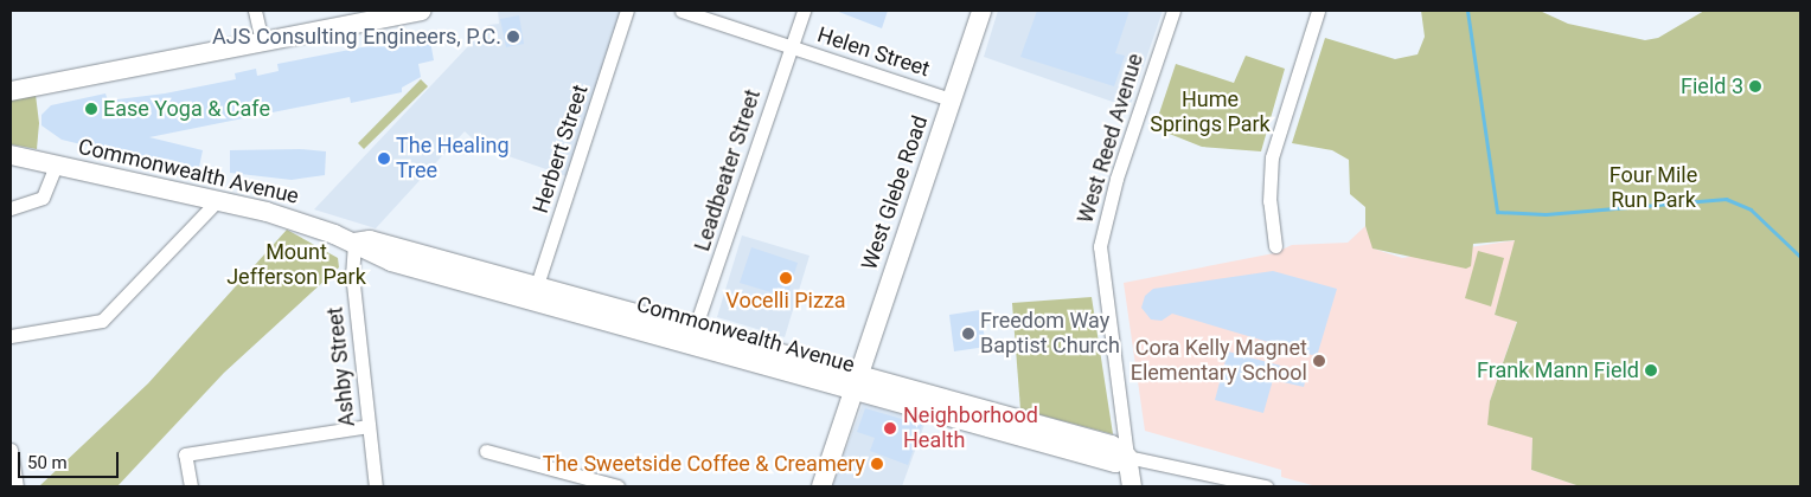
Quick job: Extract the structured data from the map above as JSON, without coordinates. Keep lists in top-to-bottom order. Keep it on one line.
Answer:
{"streets":{"street":["Helen Street","West Reed Avenue","Herbert Street","Leadbeater Street","Commonwealth Avenue","West Glebe Road","Ashby Street"]},"crossings":[["Helen Street","Leadbeater Street"],["Helen Street","West Glebe Road"],["West Reed Avenue","Commonwealth Avenue"],["Herbert Street","Commonwealth Avenue"],["Leadbeater Street","Commonwealth Avenue"],["Commonwealth Avenue","West Glebe Road"],["Commonwealth Avenue","Ashby Street"]],"parks":["Hume Springs Park","Four Mile Run Park","Mount Jefferson Park"],"places":["AJS Consulting Engineers, P.C.","Field 3","Ease Yoga & Cafe","The Healing Tree","Vocelli Pizza","Freedom Way Baptist Church","Cora Kelly Magnet Elementary School","Frank Mann Field","Neighborhood Health","The Sweetside Coffee & Creamery"],"scale_bar":"50 m"}
